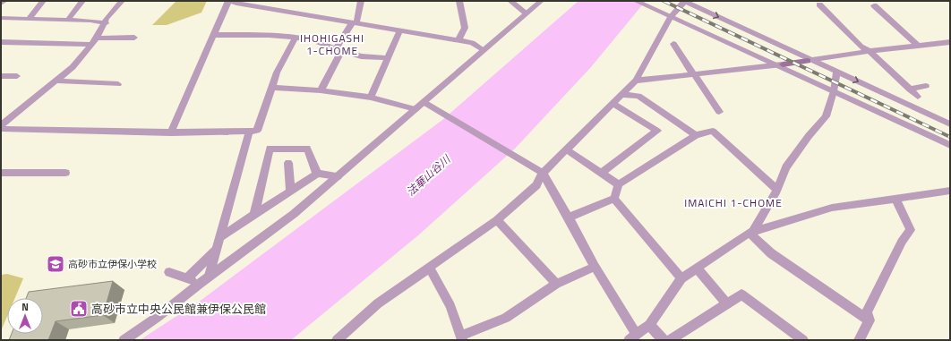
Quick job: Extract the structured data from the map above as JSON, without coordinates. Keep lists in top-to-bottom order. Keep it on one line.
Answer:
{"districts":["IHOHIGASHI 1-CHOME","IMAICHI 1-CHOME"],"water":["法華山谷川"],"places":{"school or university":["高砂市立伊保小学校"],"public building":["高砂市立中央公民館兼伊保公民館"]},"north":"top"}
